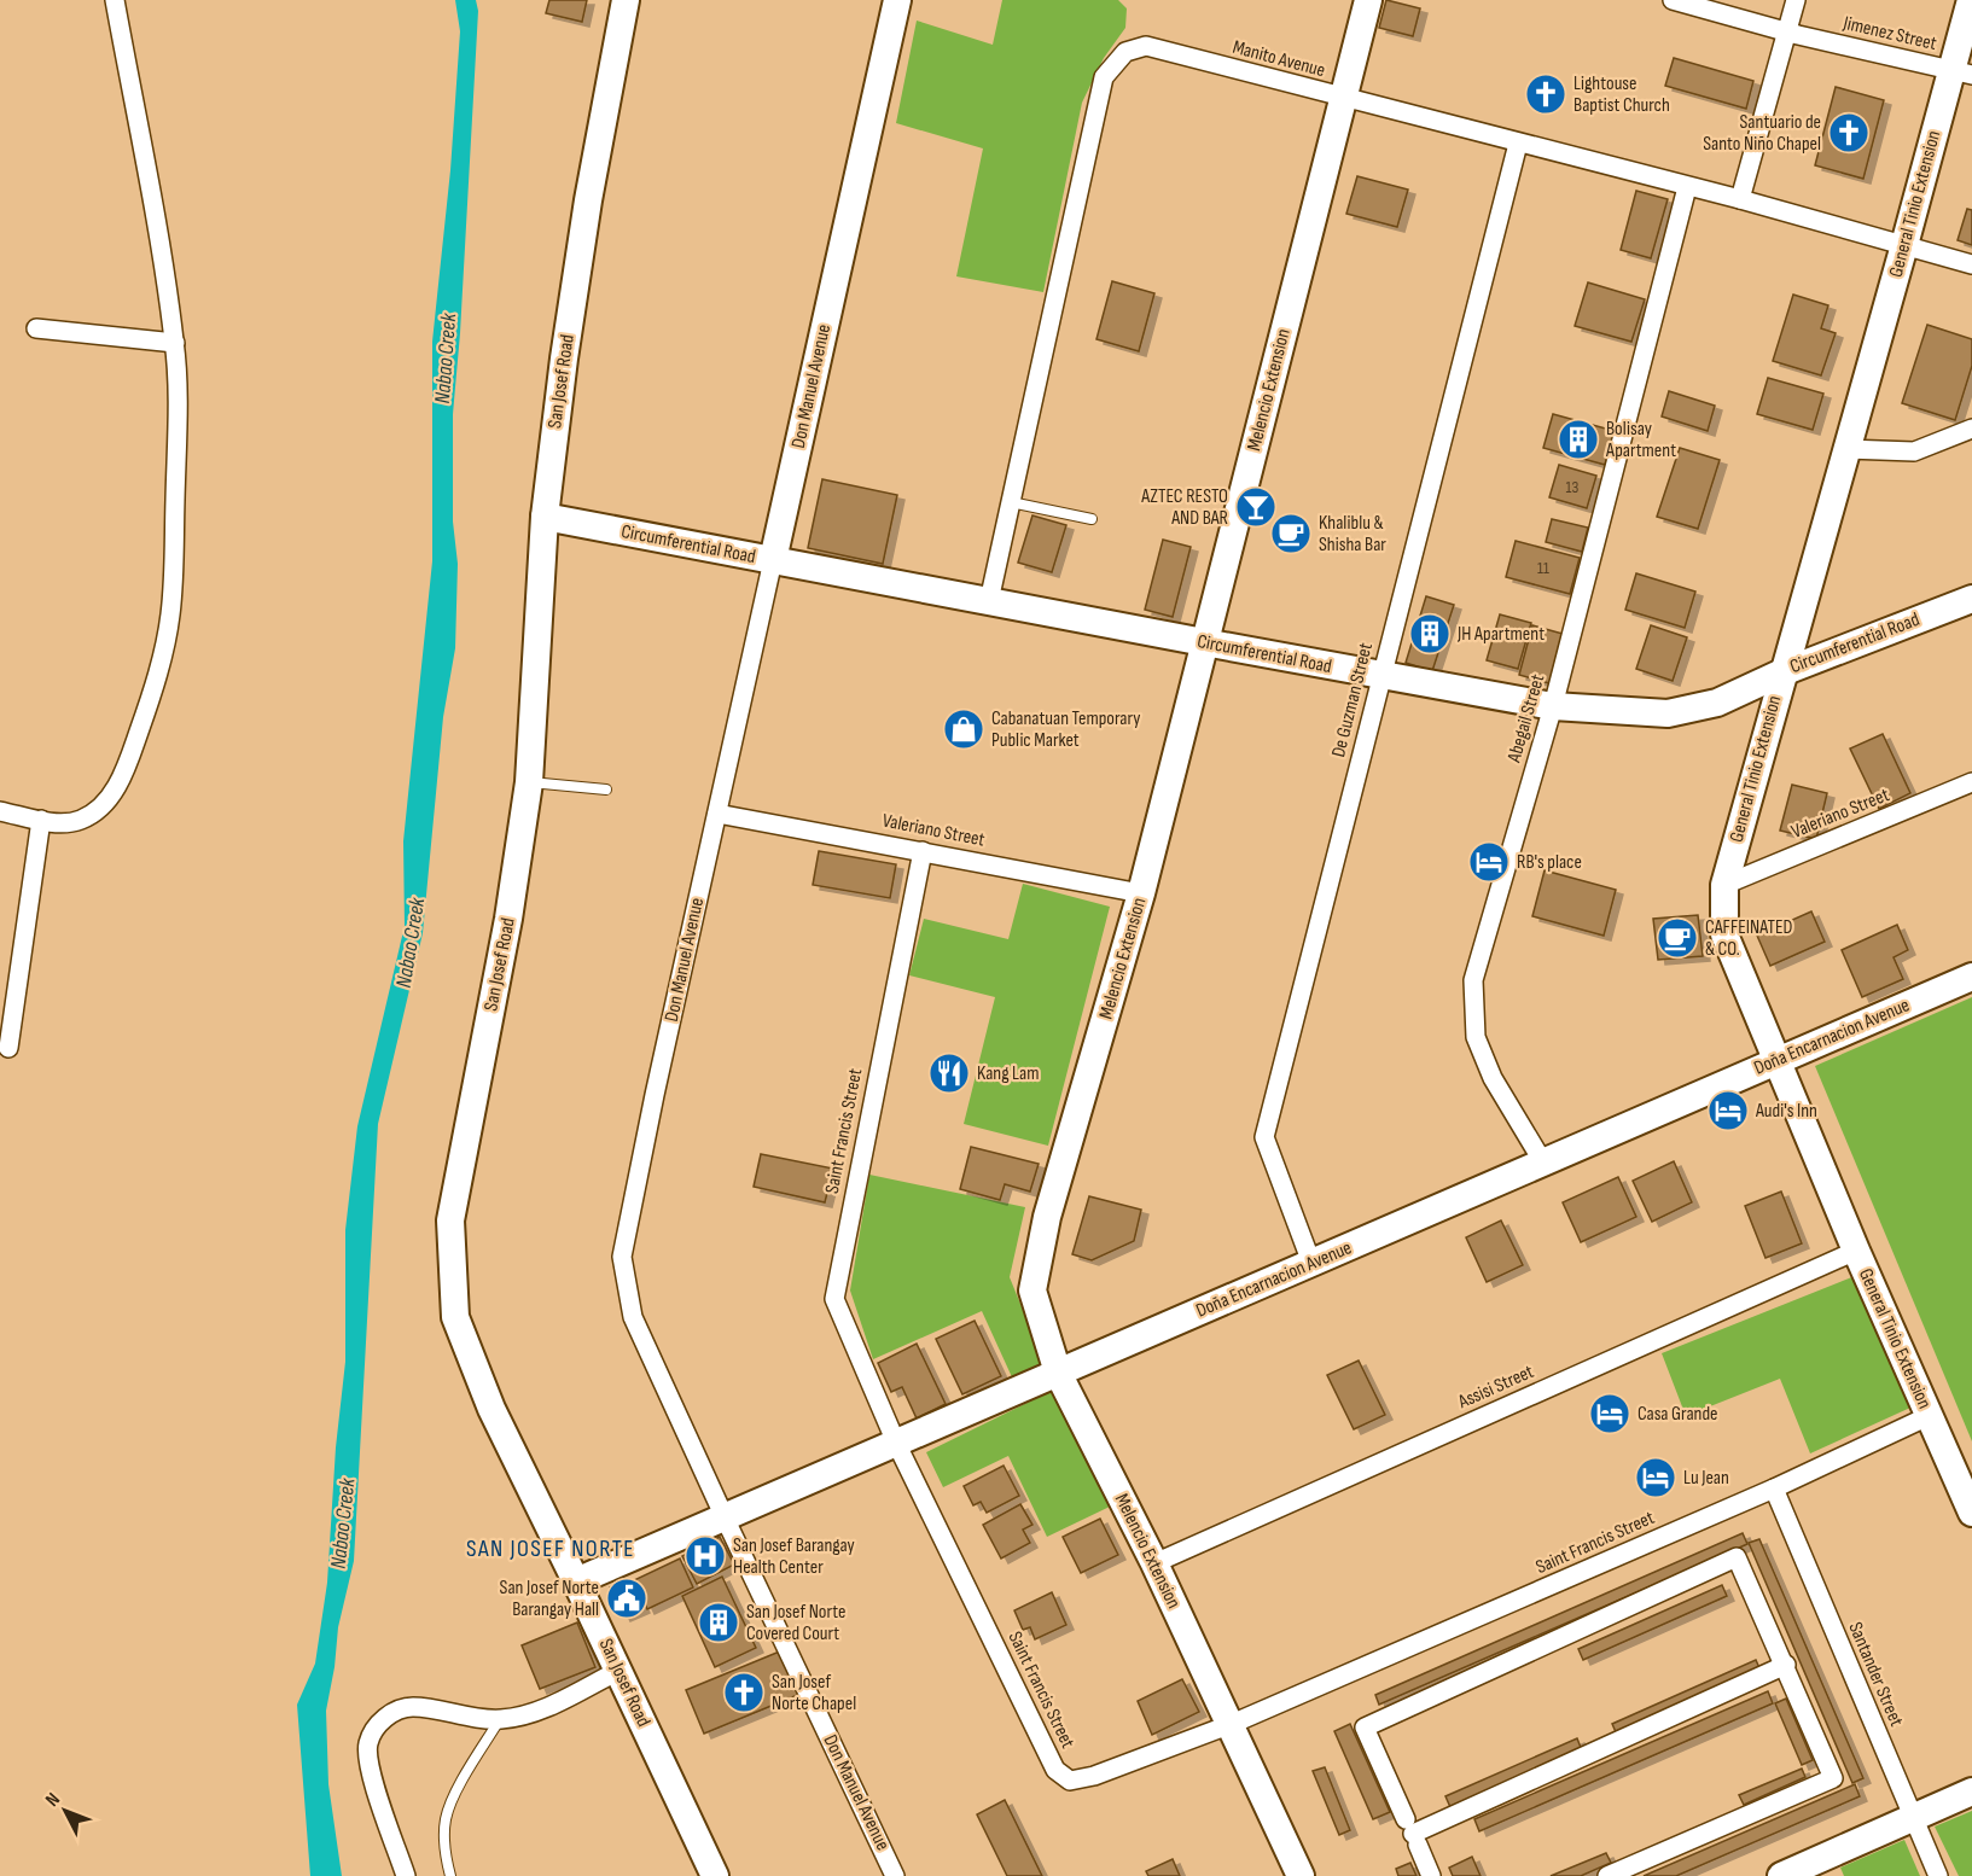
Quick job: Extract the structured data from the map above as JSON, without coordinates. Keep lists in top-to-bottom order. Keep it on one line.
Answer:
{"streets":{"street":["Jimenez Street","Manito Avenue","General Tinio Extension","San Josef Road","Don Manuel Avenue","Melencio Extension","Circumferential Road","De Guzman Street","Abegail Street","Valeriano Street","Doña Encarnacion Avenue","Saint Francis Street","Assisi Street","Santander Street"]},"crossings":[["Jimenez Street","General Tinio Extension"],["Manito Avenue","General Tinio Extension"],["Manito Avenue","Melencio Extension"],["Manito Avenue","Circumferential Road"],["Manito Avenue","De Guzman Street"],["Manito Avenue","Abegail Street"],["General Tinio Extension","Circumferential Road"],["General Tinio Extension","Valeriano Street"],["General Tinio Extension","Doña Encarnacion Avenue"],["General Tinio Extension","Saint Francis Street"],["General Tinio Extension","Assisi Street"],["San Josef Road","Circumferential Road"],["San Josef Road","Doña Encarnacion Avenue"],["Don Manuel Avenue","Circumferential Road"],["Don Manuel Avenue","Valeriano Street"],["Don Manuel Avenue","Doña Encarnacion Avenue"],["Melencio Extension","Circumferential Road"],["Melencio Extension","Valeriano Street"],["Melencio Extension","Doña Encarnacion Avenue"],["Melencio Extension","Saint Francis Street"],["Melencio Extension","Assisi Street"],["Circumferential Road","De Guzman Street"],["Circumferential Road","Abegail Street"],["De Guzman Street","Doña Encarnacion Avenue"],["Abegail Street","Doña Encarnacion Avenue"],["Valeriano Street","Saint Francis Street"],["Doña Encarnacion Avenue","Saint Francis Street"],["Saint Francis Street","Santander Street"]],"districts":["SAN JOSEF NORTE"],"water":["Nabao Creek"],"places":{"church":["Lightouse Baptist Church","Santuario de Santo Niño Chapel","San Josef Norte Chapel"],"building":["Bolisay Apartment","JH Apartment","San Josef Norte Covered Court"],"bar":["AZTEC RESTO AND BAR"],"cafe":["Khaliblu & Shisha Bar","CAFFEINATED & CO."],"shop":["Cabanatuan Temporary Public Market"],"hotel":["RB's place","Audi's Inn","Casa Grande","Lu Jean"],"restaurant":["Kang Lam"],"hospital":["San Josef Barangay Health Center"],"public building":["San Josef Norte Barangay Hall"]},"house_numbers":["13","11"],"north":"top left"}
